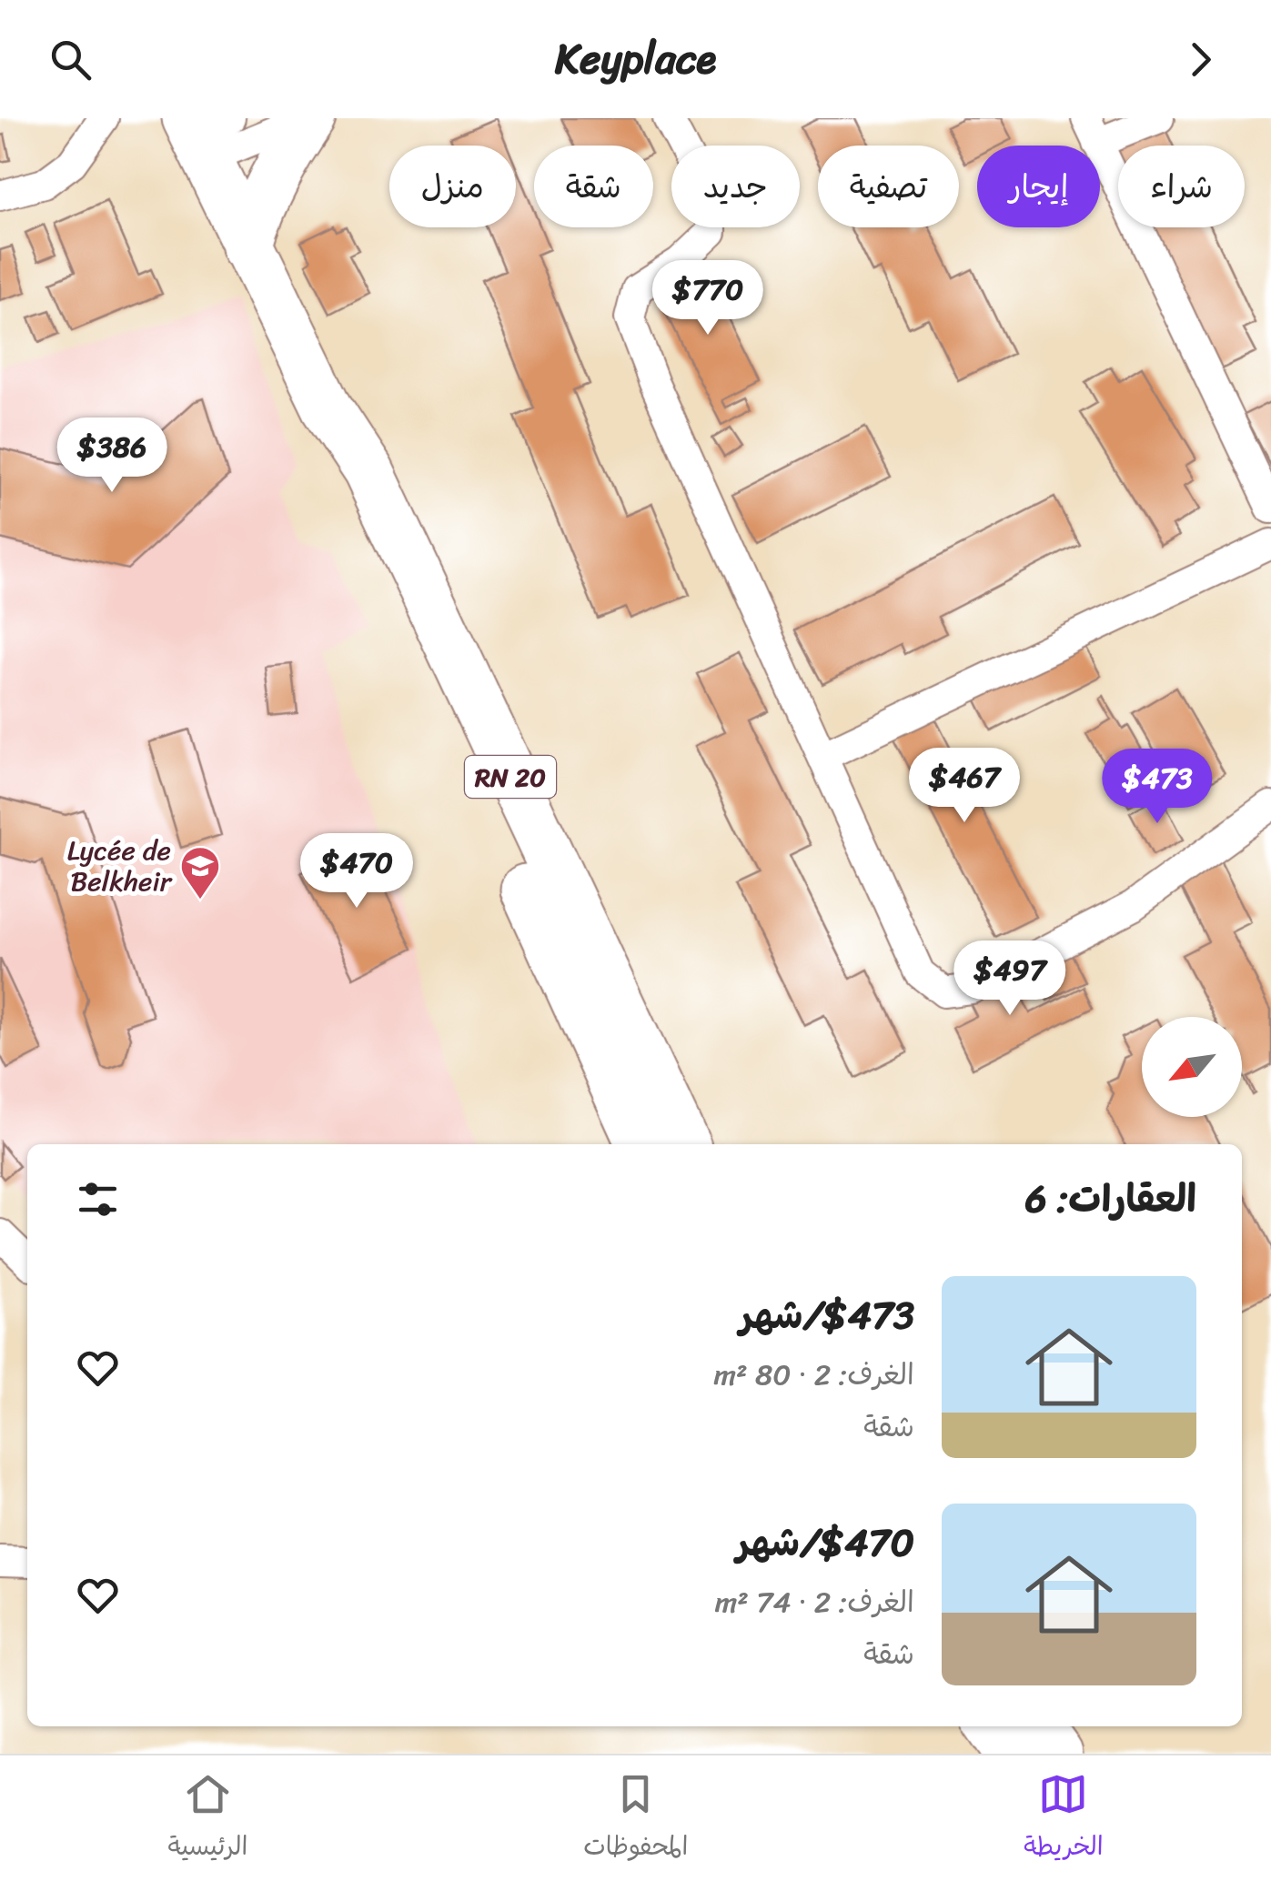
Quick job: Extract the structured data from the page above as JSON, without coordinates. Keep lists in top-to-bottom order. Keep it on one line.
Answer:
{"streets":{"highway":["RN 20"]},"places":{"school or university":["Lycée de Belkheir"]},"north":"bottom left","page":{"header":"Keyplace","chip":["شراء","إيجار","تصفية","جديد","شقة","منزل"],"price":["$770","$386","$467","$473","$470","$497"],"heading":"العقارات: 6","list":[{"name":"$473/شهر","note":"الغرف: 2 · 80 m² · شقة"},{"name":"$470/شهر","note":"الغرف: 2 · 74 m² · شقة"}],"tabs":["الخريطة","المحفوظات","الرئيسية"]}}
